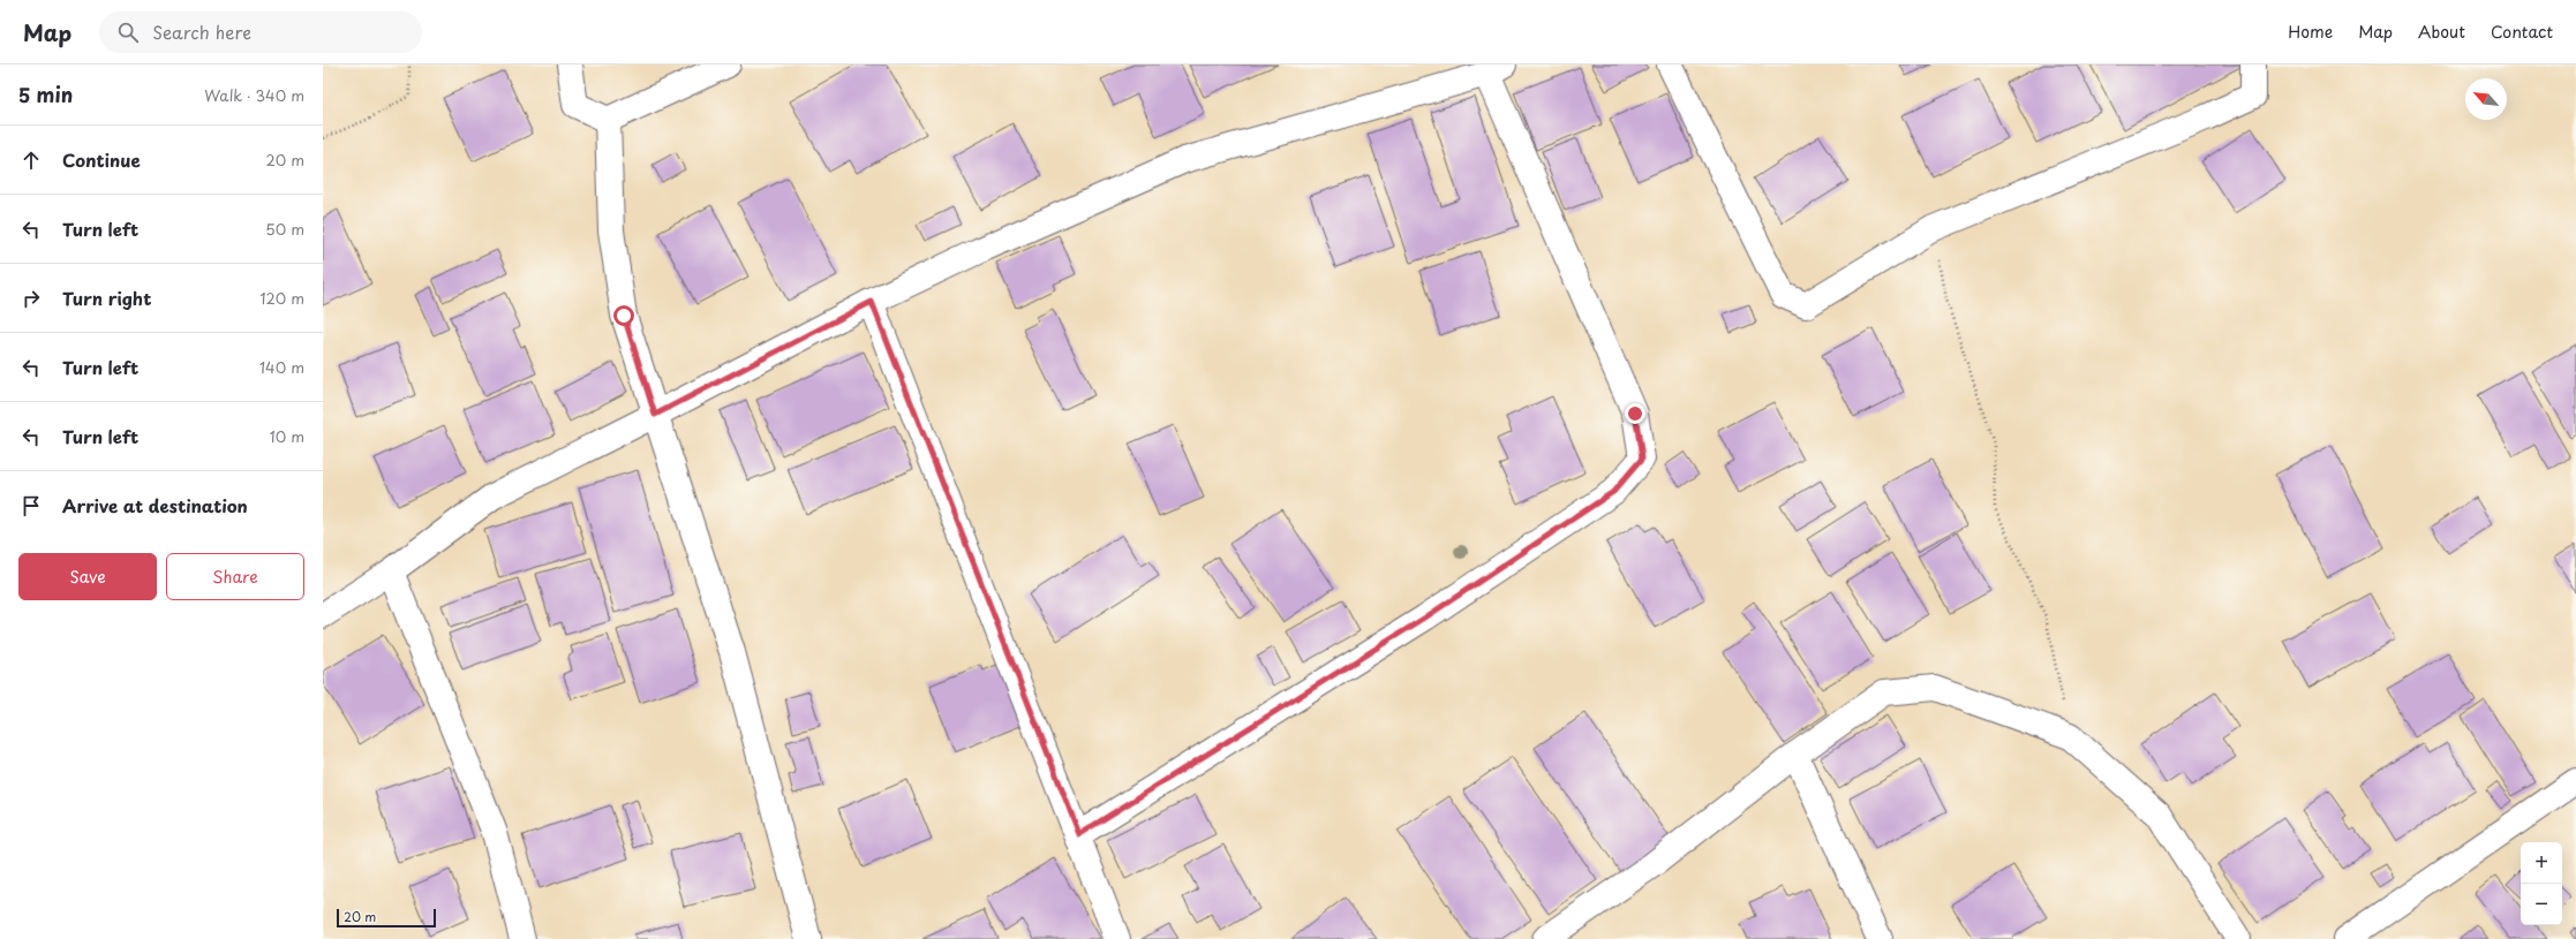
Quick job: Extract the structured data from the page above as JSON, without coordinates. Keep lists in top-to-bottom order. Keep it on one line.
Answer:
{"scale_bar":"20 m","north":"top left","page":{"header":"Map","search":"Search here","nav":["Home","Map","About","Contact"],"heading":["5 min","Walk · 340 m"],"list":[["Continue","20 m"],["Turn left","50 m"],["Turn right","120 m"],["Turn left","140 m"],["Turn left","10 m"],"Arrive at destination"],"buttons":["Save","Share"],"map_buttons":["+","−"],"scale":"20 m"}}
